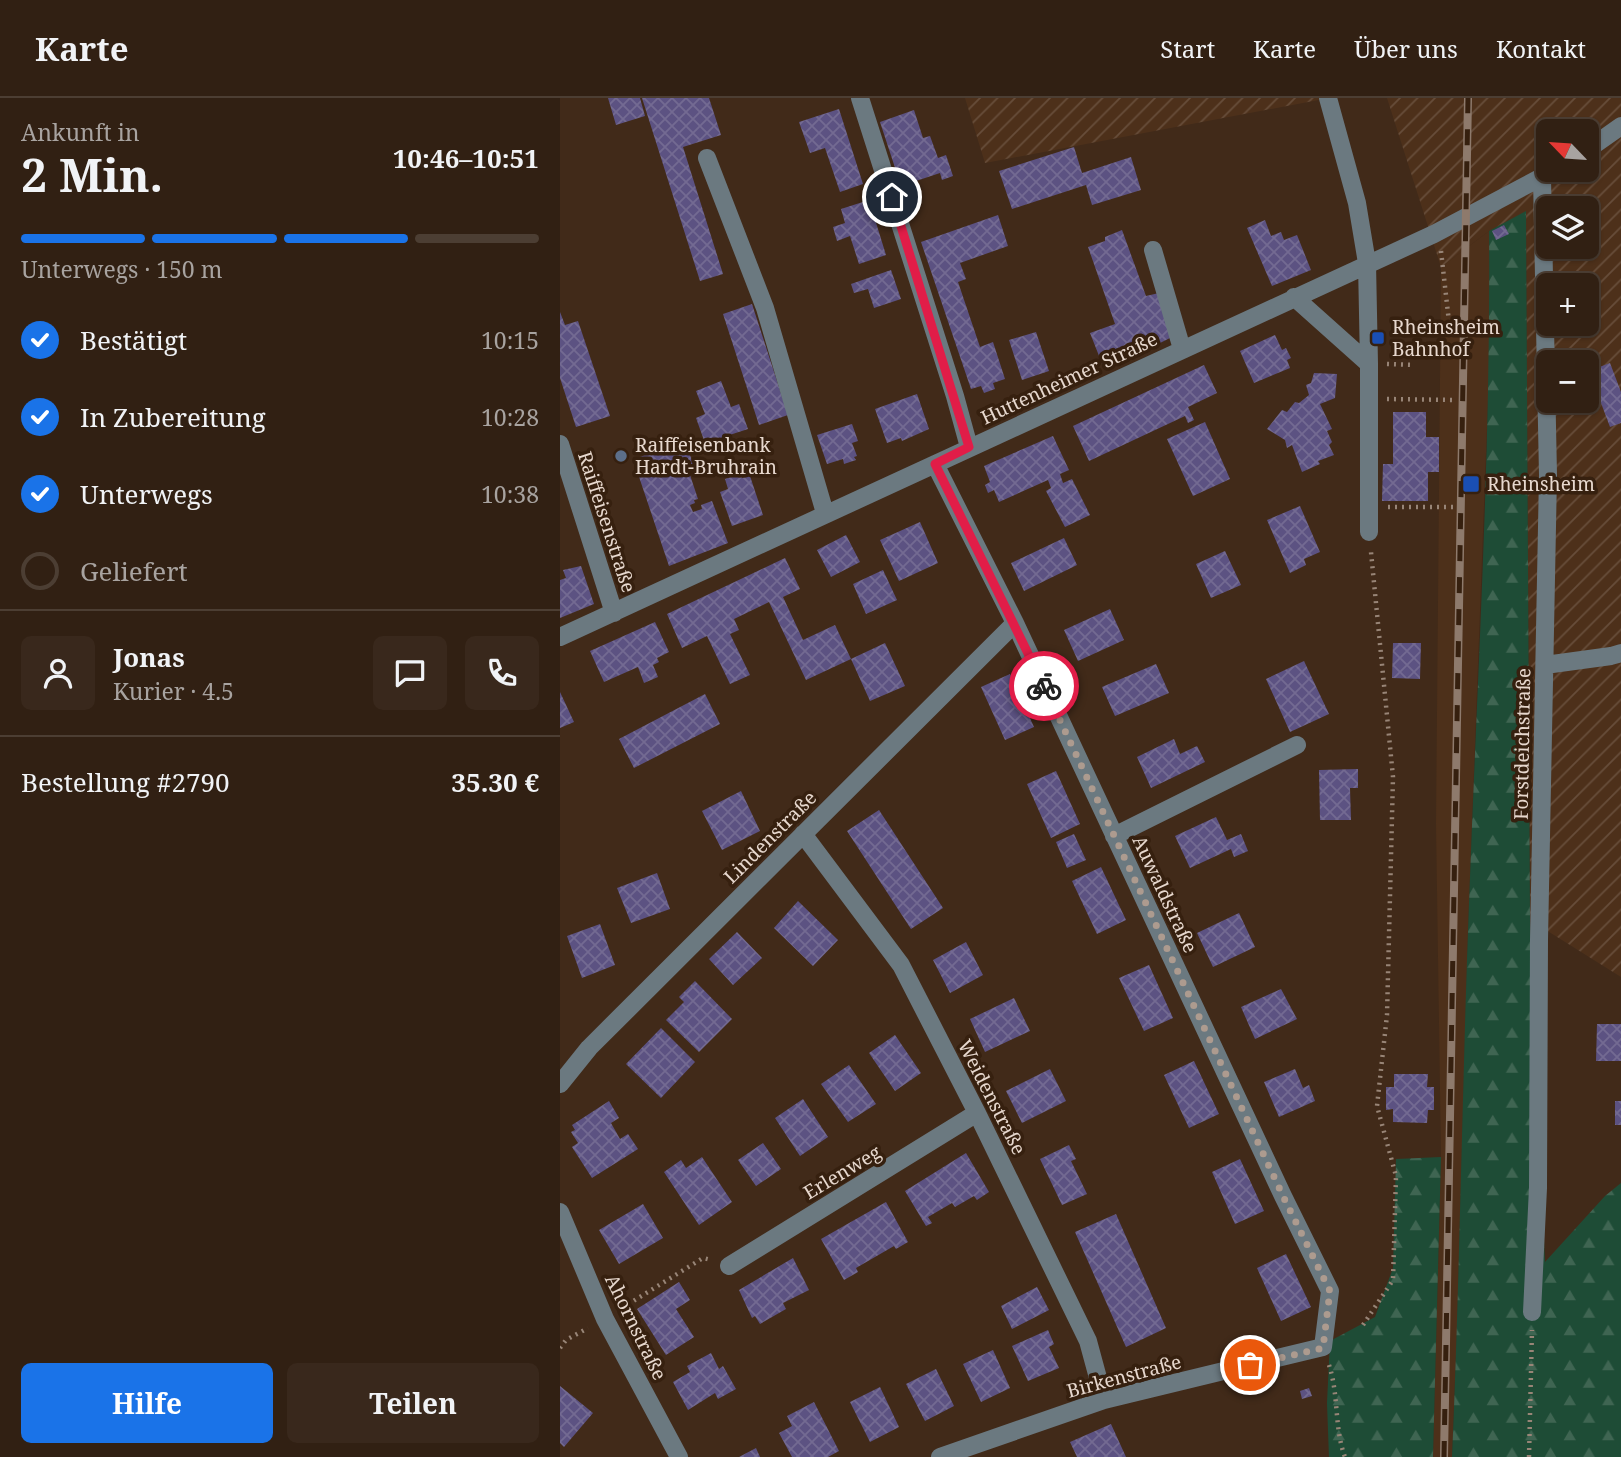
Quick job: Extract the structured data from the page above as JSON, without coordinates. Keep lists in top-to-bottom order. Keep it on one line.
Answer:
{"streets":{"street":["Huttenheimer Straße","Raiffeisenstraße","Forstdeichstraße","Lindenstraße","Auwaldstraße","Weidenstraße","Erlenweg","Ahornstraße","Birkenstraße"]},"crossings":[["Huttenheimer Straße","Raiffeisenstraße"],["Huttenheimer Straße","Auwaldstraße"],["Lindenstraße","Auwaldstraße"],["Lindenstraße","Weidenstraße"],["Auwaldstraße","Birkenstraße"],["Weidenstraße","Erlenweg"],["Weidenstraße","Birkenstraße"]],"places":{"transit":["Rheinsheim Bahnhof","Rheinsheim"],"other":["Raiffeisenbank Hardt-Bruhrain"]},"north":"top left","page":{"header":"Karte","nav":["Start","Karte","Über uns","Kontakt"],"heading":["2 Min.","Ankunft in","10:46–10:51"],"panel":["Jonas","Kurier · 4.5","Bestellung #2790","35.30 €"],"map_buttons":["+","−"],"bar":"Unterwegs · 150 m","list":[["Bestätigt","10:15"],["In Zubereitung","10:28"],["Unterwegs","10:38"],"Geliefert"],"buttons":["Hilfe","Teilen"]}}
